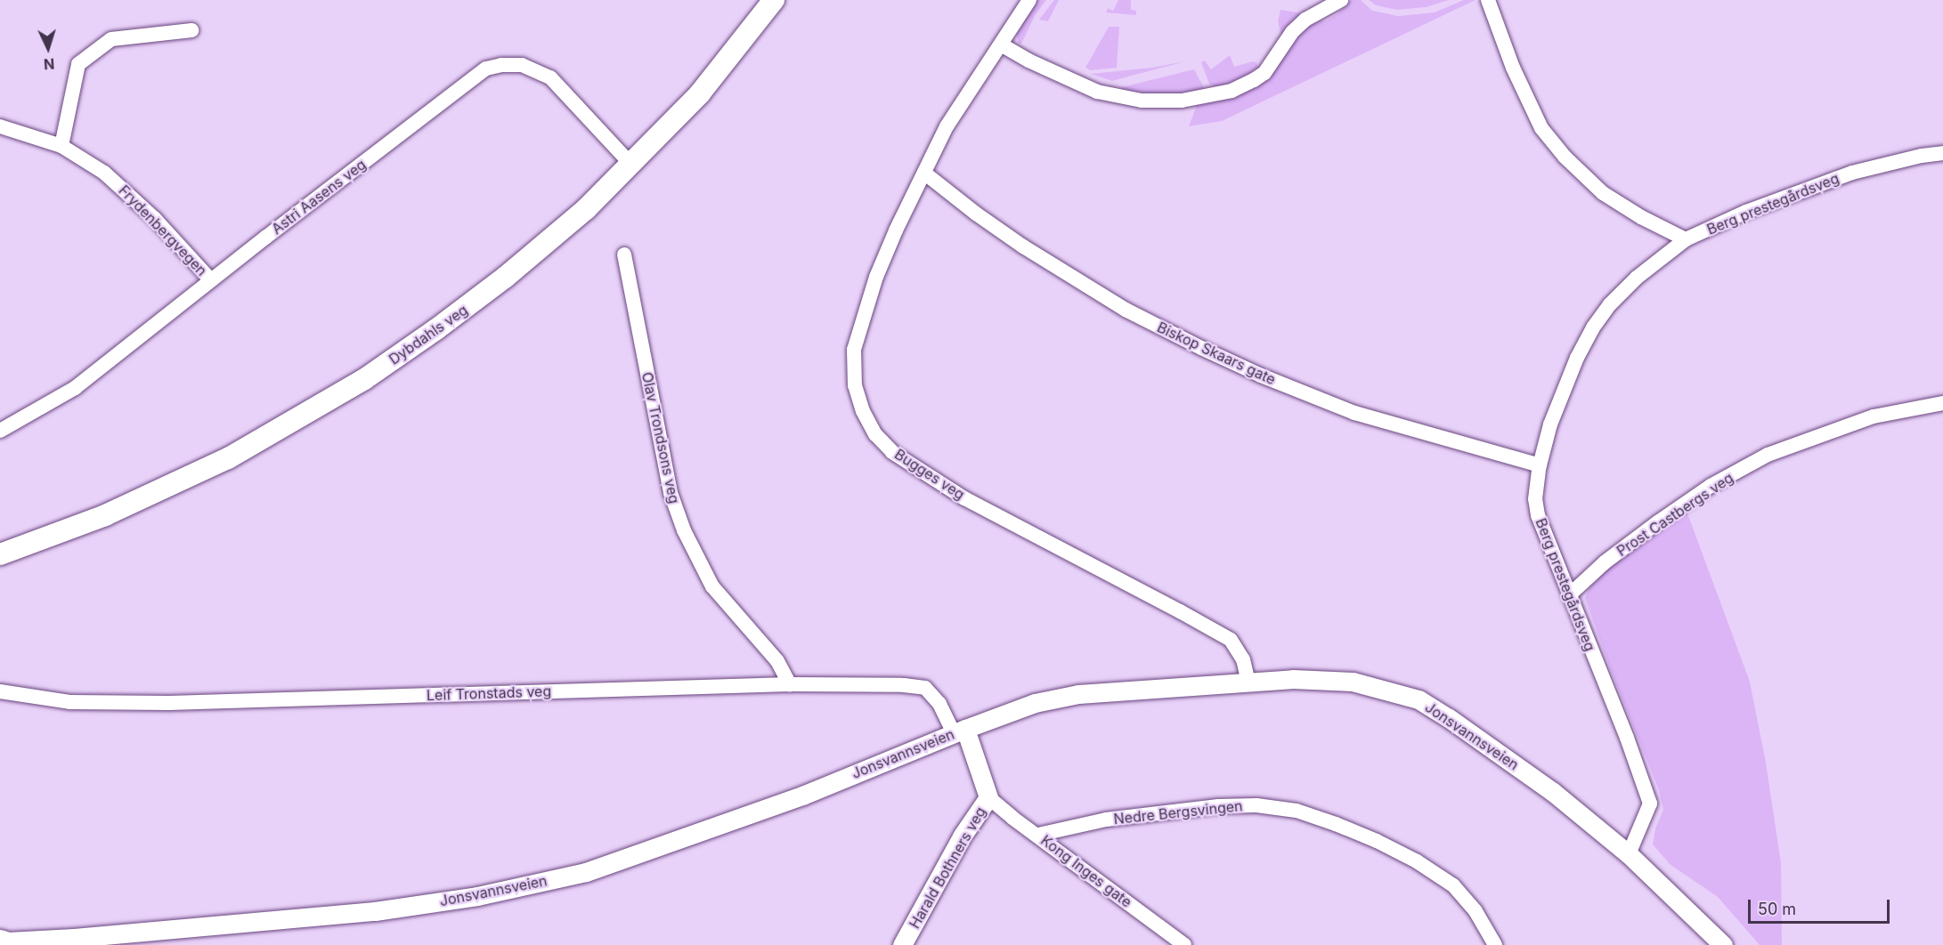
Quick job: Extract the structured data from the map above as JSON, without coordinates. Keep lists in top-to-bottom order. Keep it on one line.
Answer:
{"streets":{"main road":["Dybdahls veg"],"street":["Astri Aasens veg","Berg prestegårdsveg","Frydenbergvegen","Biskop Skaars gate","Olav Trondsons veg","Bugges veg","Prost Castbergs veg","Leif Tronstads veg","Jonsvannsveien","Nedre Bergsvingen","Harald Bothners veg","Kong Inges gate"]},"crossings":[["Astri Aasens veg","Frydenbergvegen"],["Astri Aasens veg","Dybdahls veg"],["Berg prestegårdsveg","Biskop Skaars gate"],["Berg prestegårdsveg","Prost Castbergs veg"],["Berg prestegårdsveg","Jonsvannsveien"],["Biskop Skaars gate","Bugges veg"],["Olav Trondsons veg","Leif Tronstads veg"],["Bugges veg","Jonsvannsveien"],["Leif Tronstads veg","Jonsvannsveien"],["Leif Tronstads veg","Harald Bothners veg"],["Jonsvannsveien","Harald Bothners veg"],["Nedre Bergsvingen","Kong Inges gate"],["Harald Bothners veg","Kong Inges gate"]],"scale_bar":"50 m","north":"bottom"}
